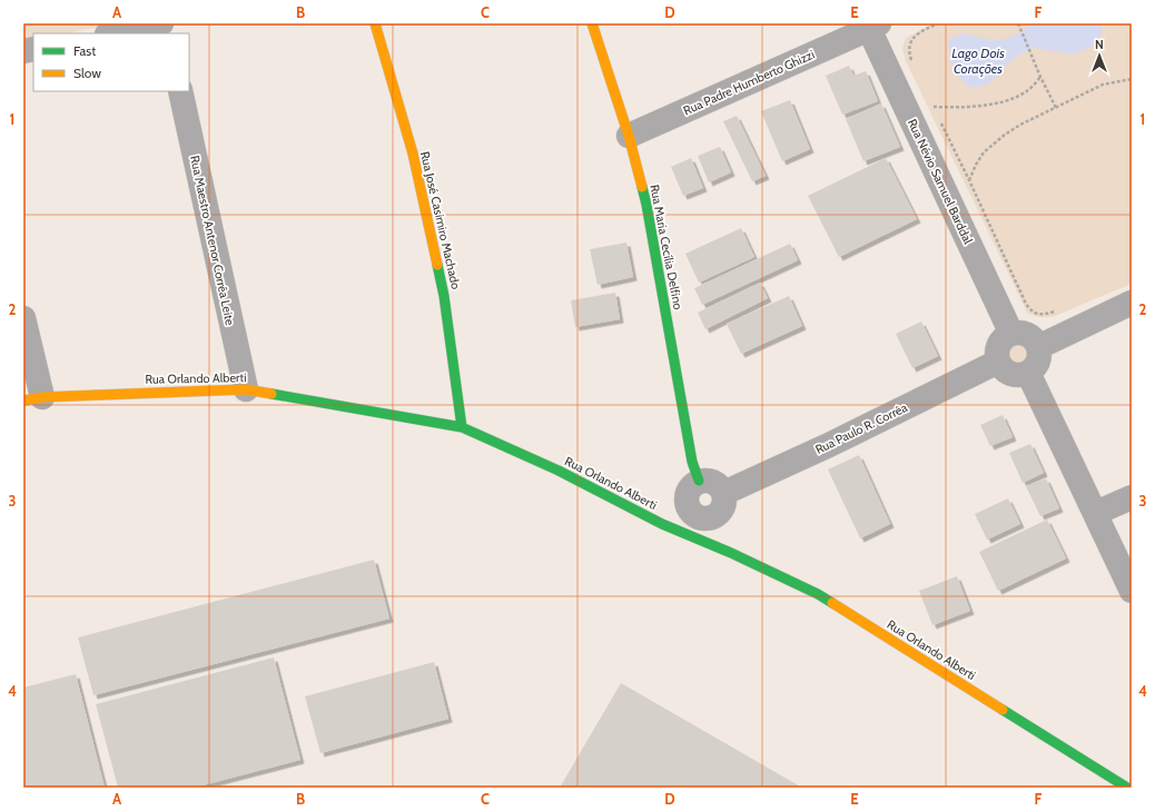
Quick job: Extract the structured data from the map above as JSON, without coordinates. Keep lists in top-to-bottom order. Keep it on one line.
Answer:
{"streets":{"street":["Rua Padre Humberto Ghizzi","Rua Névio Samuel Barddal","Rua José Casimiro Machado","Rua Maestro Antenor Corrêa Leite","Rua Maria Cecília Delfino","Rua Orlando Alberti","Rua Paulo R. Corrêa"]},"crossings":[["Rua Padre Humberto Ghizzi","Rua Névio Samuel Barddal"],["Rua Padre Humberto Ghizzi","Rua Maria Cecília Delfino"],["Rua Névio Samuel Barddal","Rua Paulo R. Corrêa"],["Rua José Casimiro Machado","Rua Orlando Alberti"],["Rua Maestro Antenor Corrêa Leite","Rua Orlando Alberti"],["Rua Maria Cecília Delfino","Rua Paulo R. Corrêa"]],"water":["Lago Dois Corações"],"legend":["Fast","Slow"],"north":"top","grid":{"columns":["A","B","C","D","E","F"],"rows":["1","2","3","4"]}}
